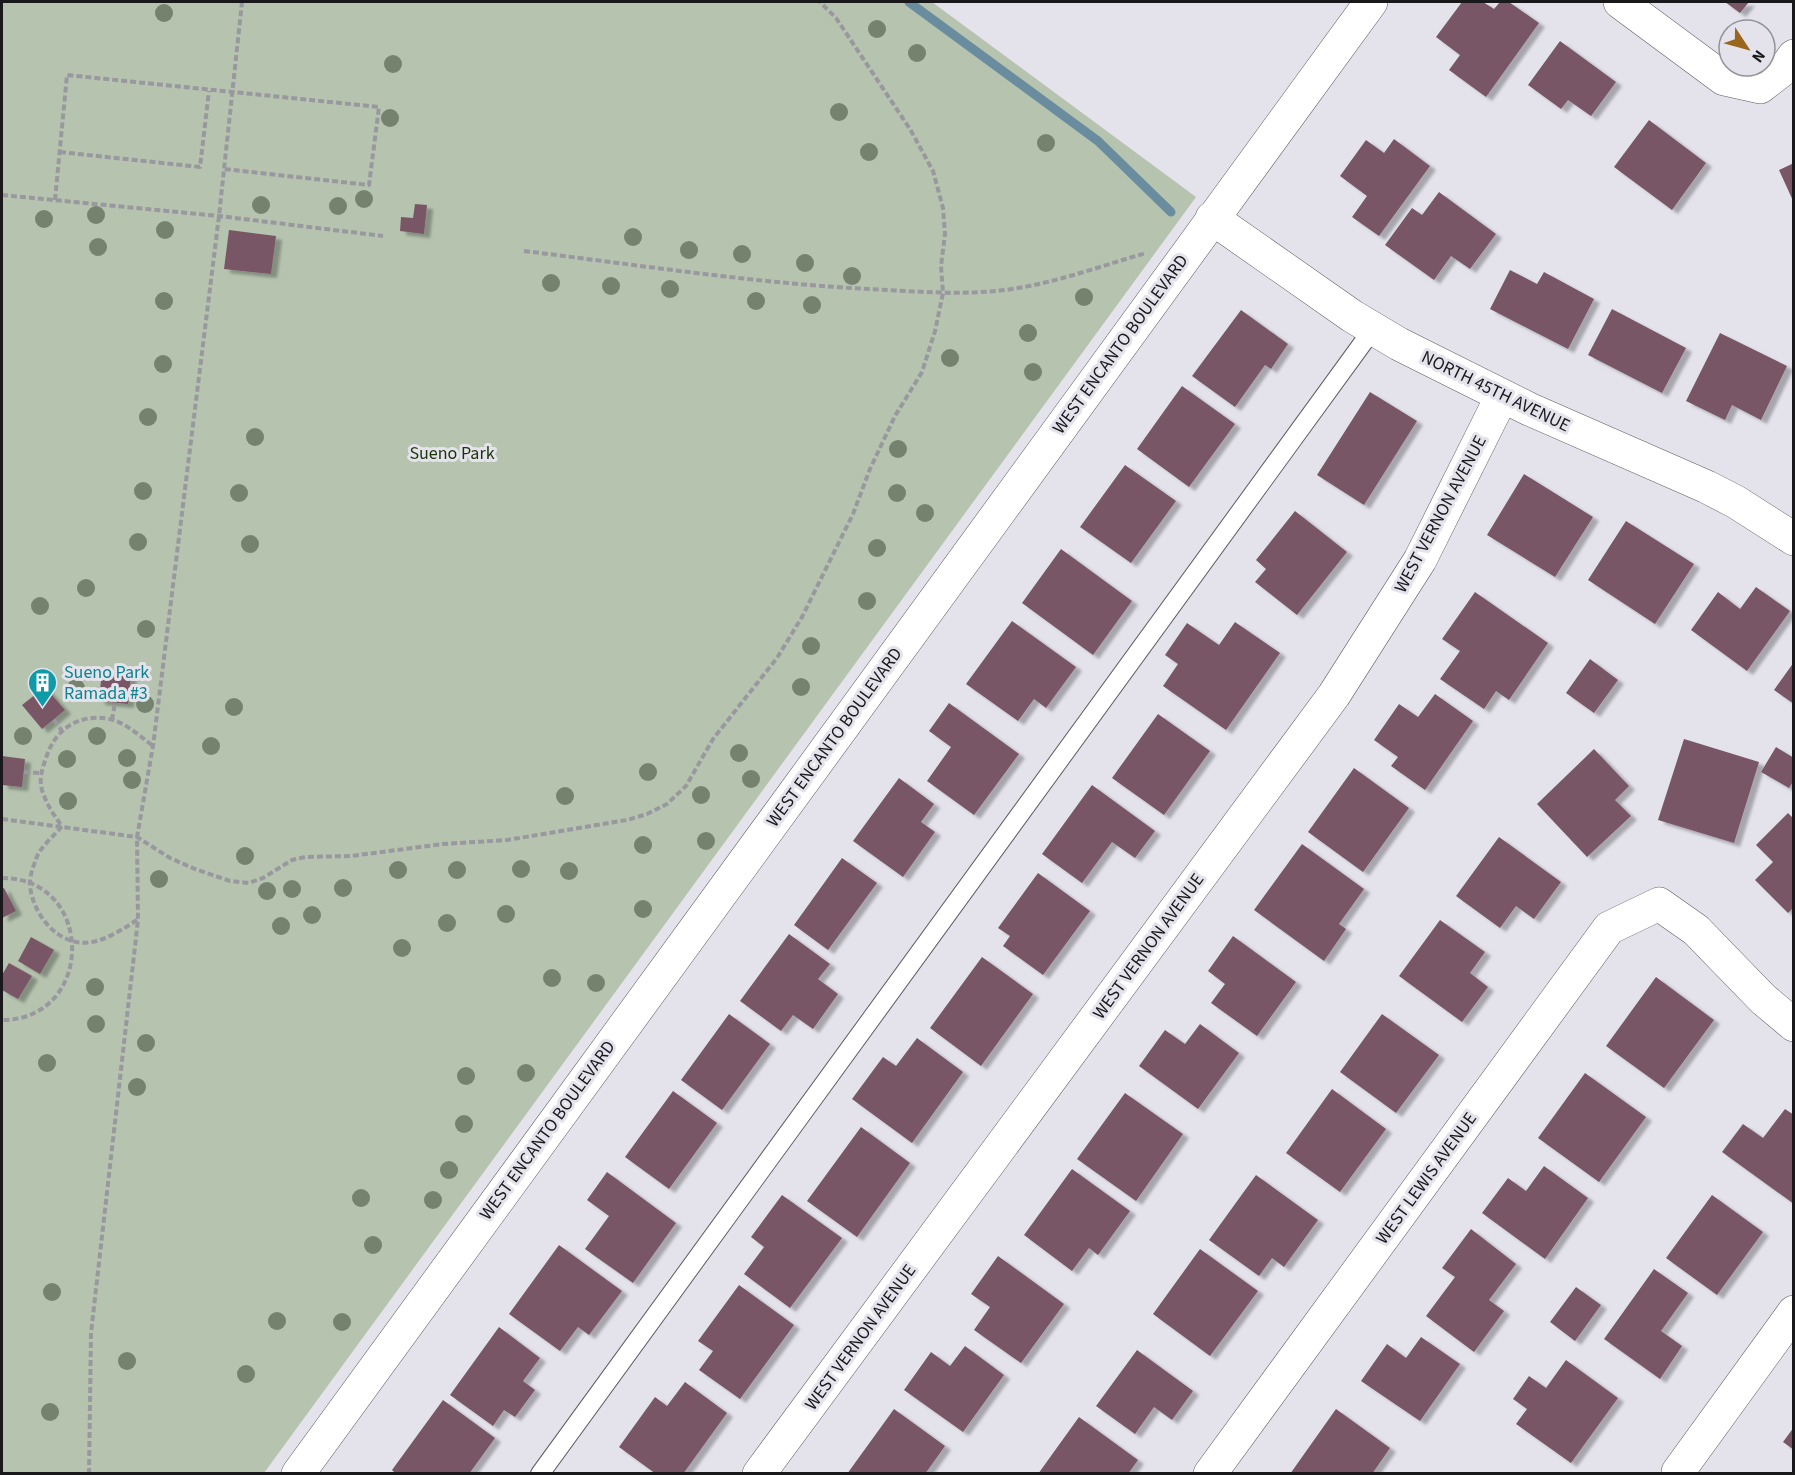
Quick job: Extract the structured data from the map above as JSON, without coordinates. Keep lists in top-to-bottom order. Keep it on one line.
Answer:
{"streets":{"street":["WEST ENCANTO BOULEVARD","NORTH 45TH AVENUE","WEST VERNON AVENUE","WEST LEWIS AVENUE"]},"crossings":[["WEST ENCANTO BOULEVARD","NORTH 45TH AVENUE"],["NORTH 45TH AVENUE","WEST VERNON AVENUE"]],"parks":["Sueno Park"],"places":{"building":["Sueno Park Ramada #3"]},"north":"bottom right"}
